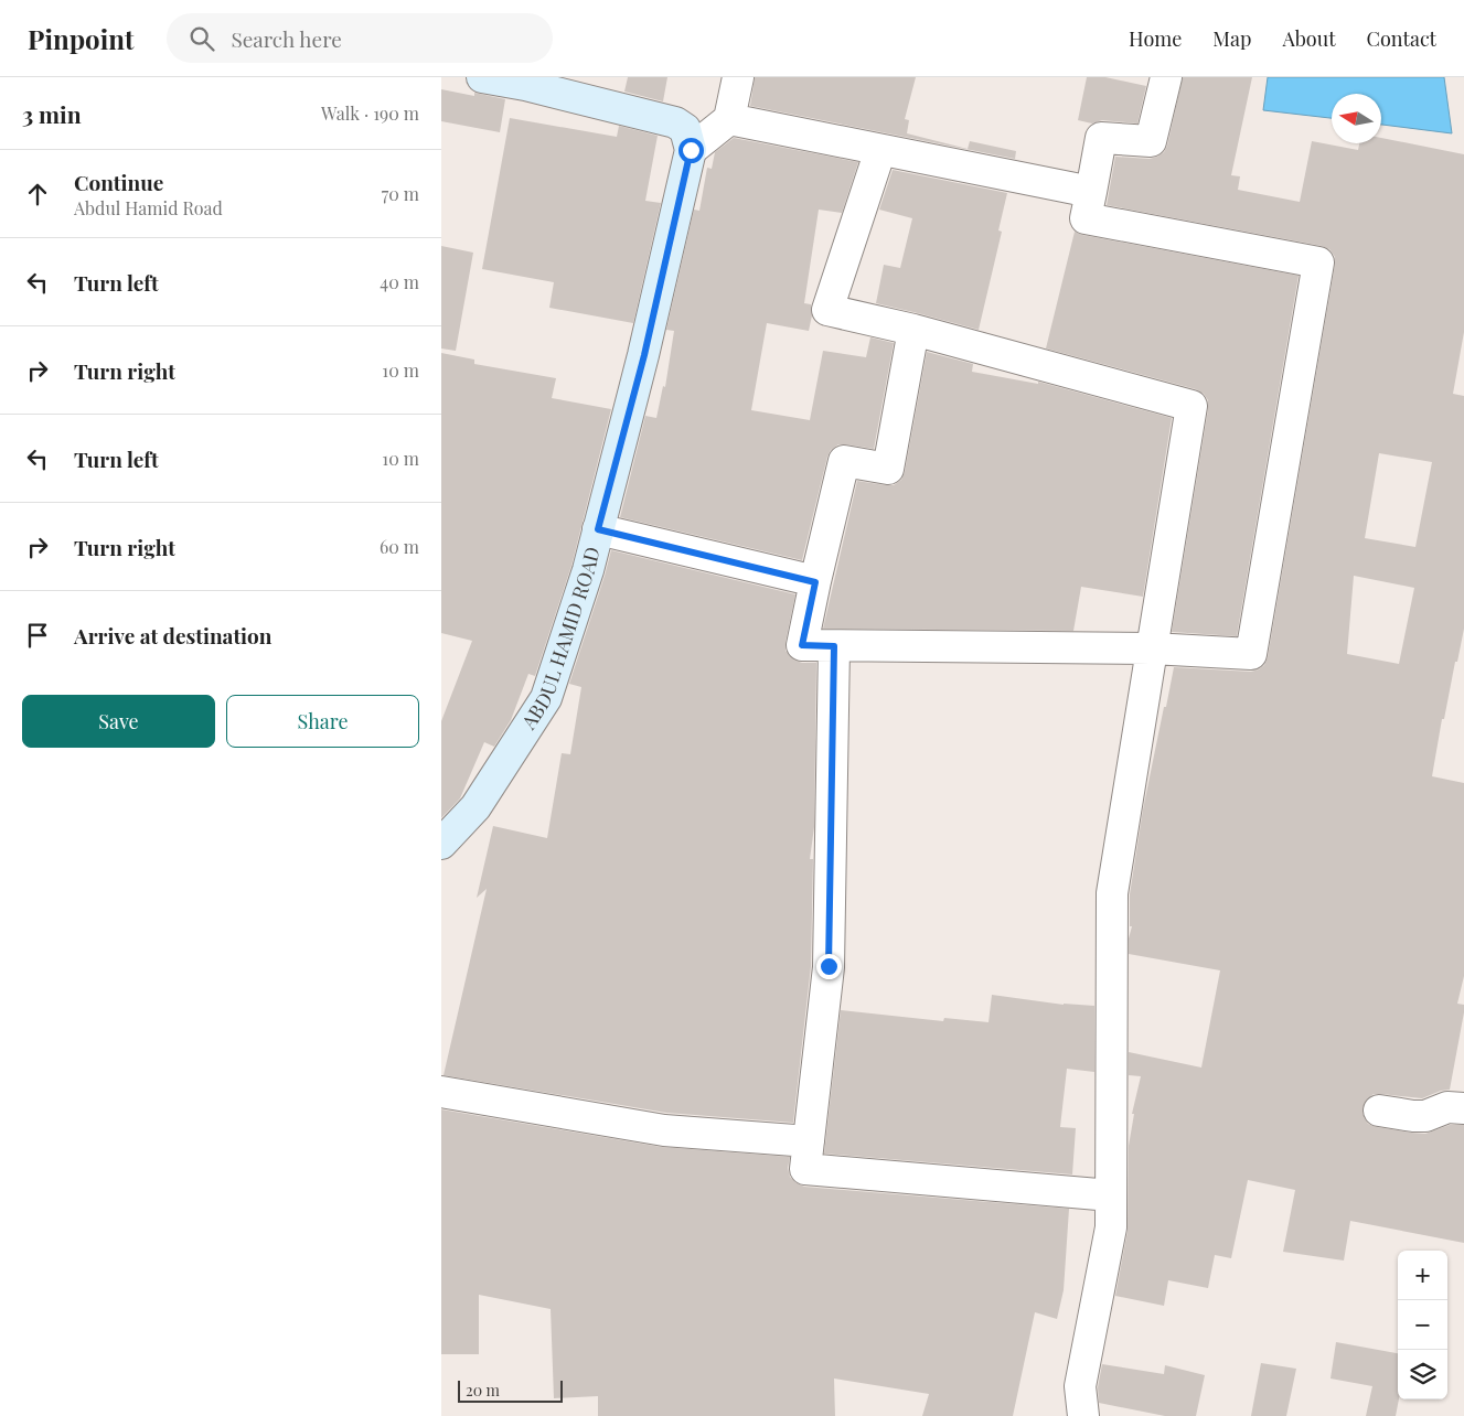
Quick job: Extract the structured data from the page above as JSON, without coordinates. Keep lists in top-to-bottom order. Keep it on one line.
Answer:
{"streets":{"street":["ABDUL HAMID ROAD"]},"scale_bar":"20 m","north":"left","page":{"header":"Pinpoint","search":"Search here","nav":["Home","Map","About","Contact"],"heading":["3 min","Walk · 190 m"],"list":[["Continue","Abdul Hamid Road","70 m"],["Turn left","40 m"],["Turn right","10 m"],["Turn left","10 m"],["Turn right","60 m"],"Arrive at destination"],"buttons":["Save","Share"],"map_buttons":["+","−"],"scale":"20 m"}}
